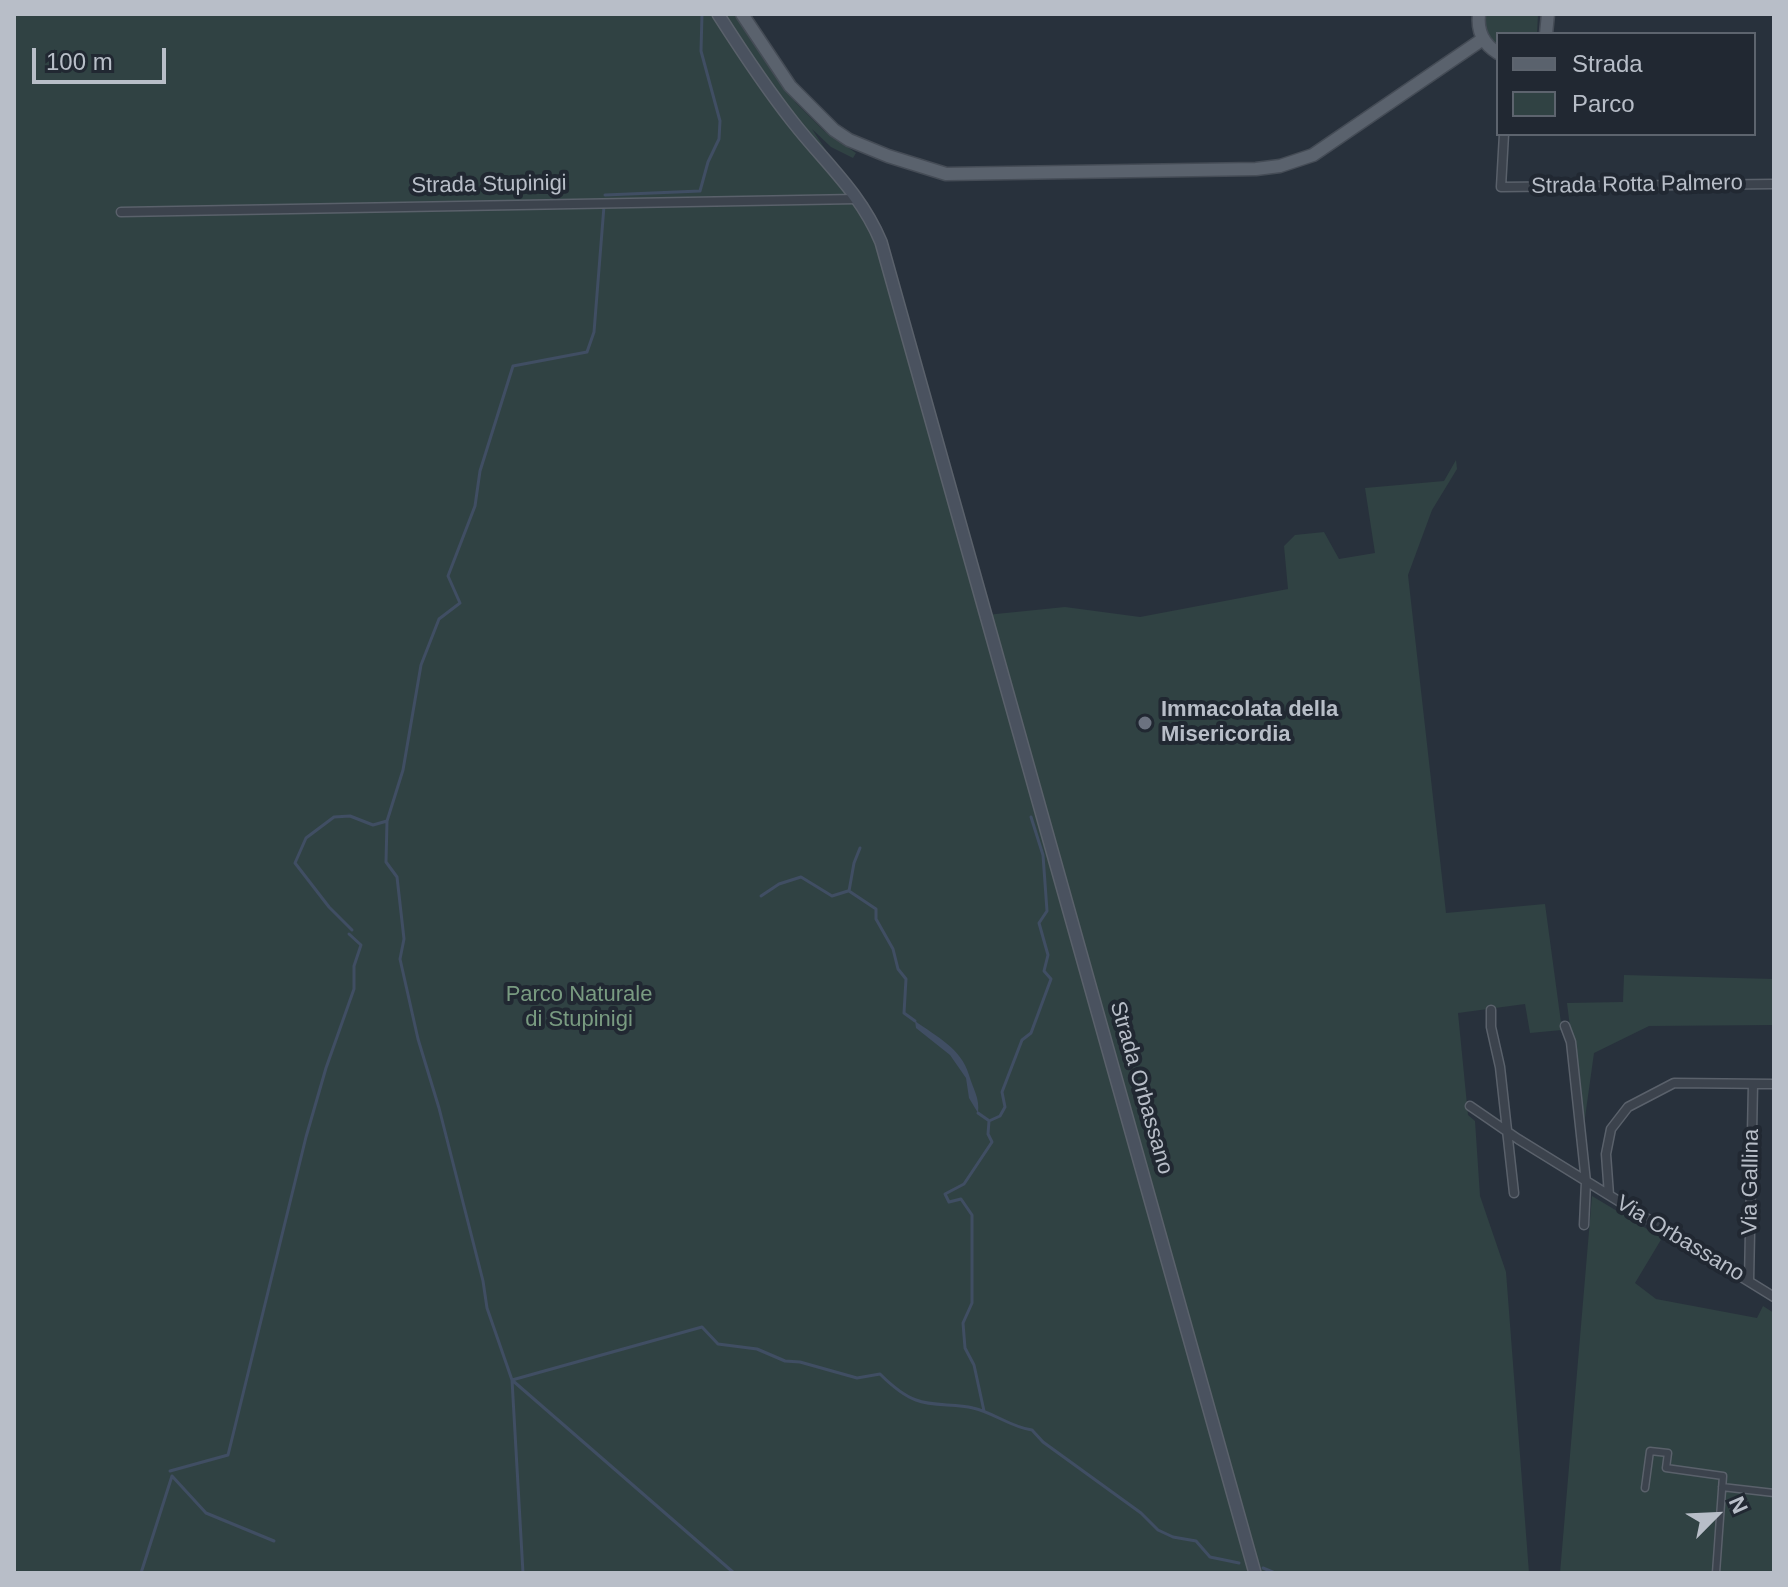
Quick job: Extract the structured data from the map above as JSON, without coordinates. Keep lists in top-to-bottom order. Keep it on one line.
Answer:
{"streets":{"main road":["Strada Orbassano"],"street":["Strada Stupinigi","Strada Rotta Palmero","Via Gallina","Via Orbassano"]},"crossings":[["Strada Stupinigi","Strada Orbassano"],["Via Gallina","Via Orbassano"]],"parks":["Parco Naturale di Stupinigi"],"places":["Immacolata della Misericordia"],"legend":["Strada","Parco"],"scale_bar":"100 m","north":"top right"}
